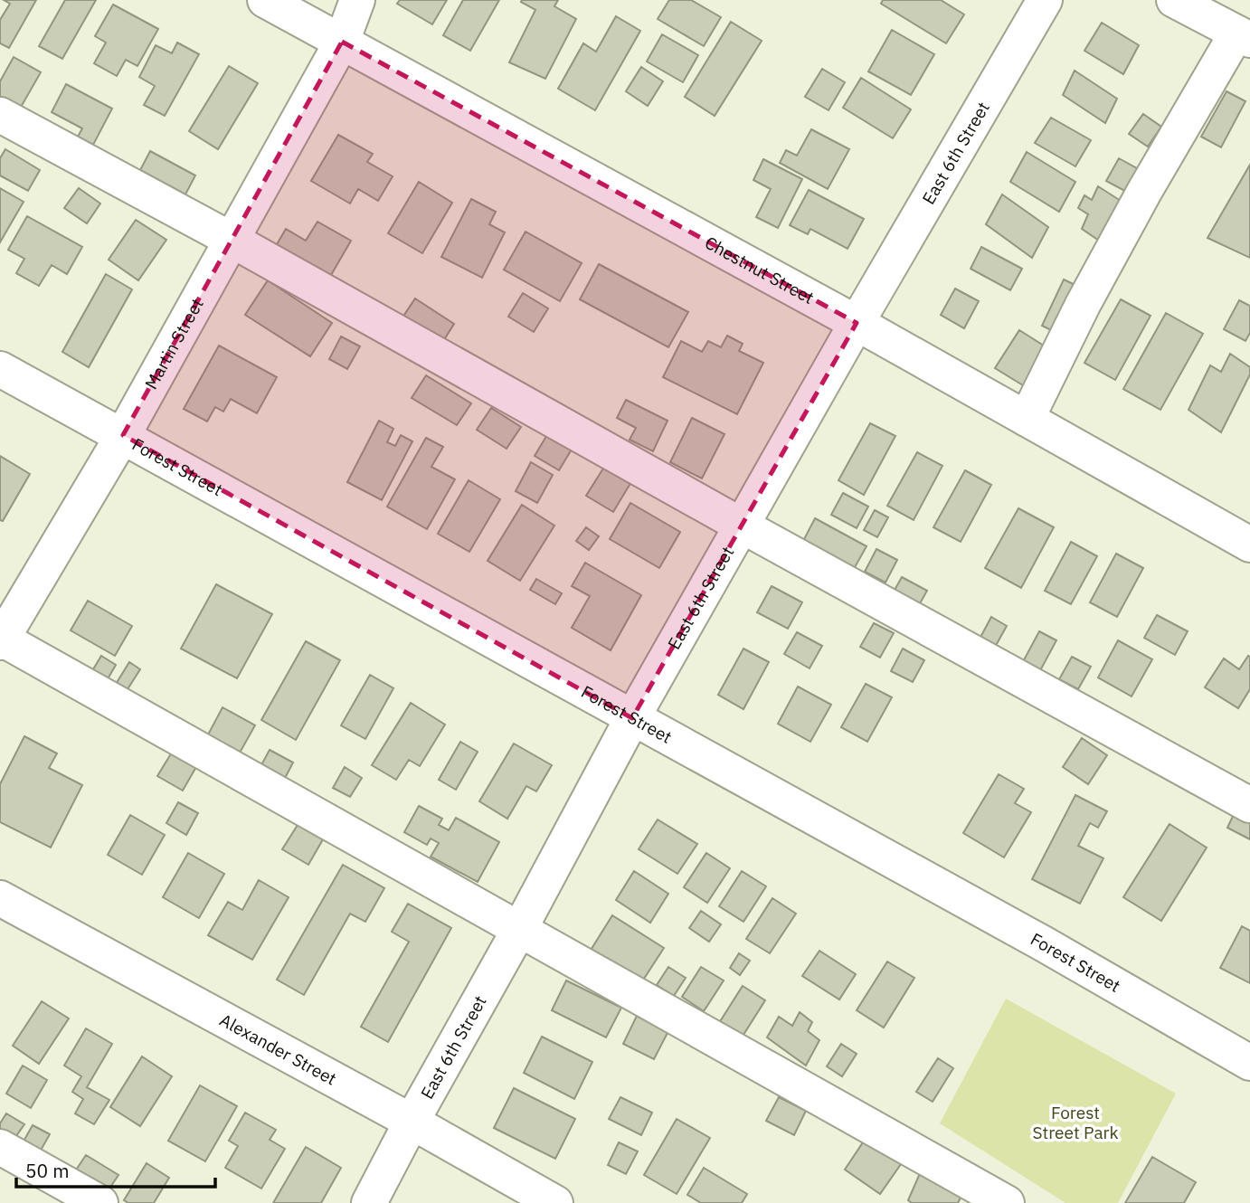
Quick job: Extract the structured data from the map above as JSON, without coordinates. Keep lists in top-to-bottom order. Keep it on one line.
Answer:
{"streets":{"street":["East 6th Street","Chestnut Street","Martin Street","Forest Street","Alexander Street"]},"crossings":[["East 6th Street","Chestnut Street"],["East 6th Street","Forest Street"],["East 6th Street","Alexander Street"],["Chestnut Street","Martin Street"],["Martin Street","Forest Street"]],"parks":["Forest Street Park"],"scale_bar":"50 m"}
